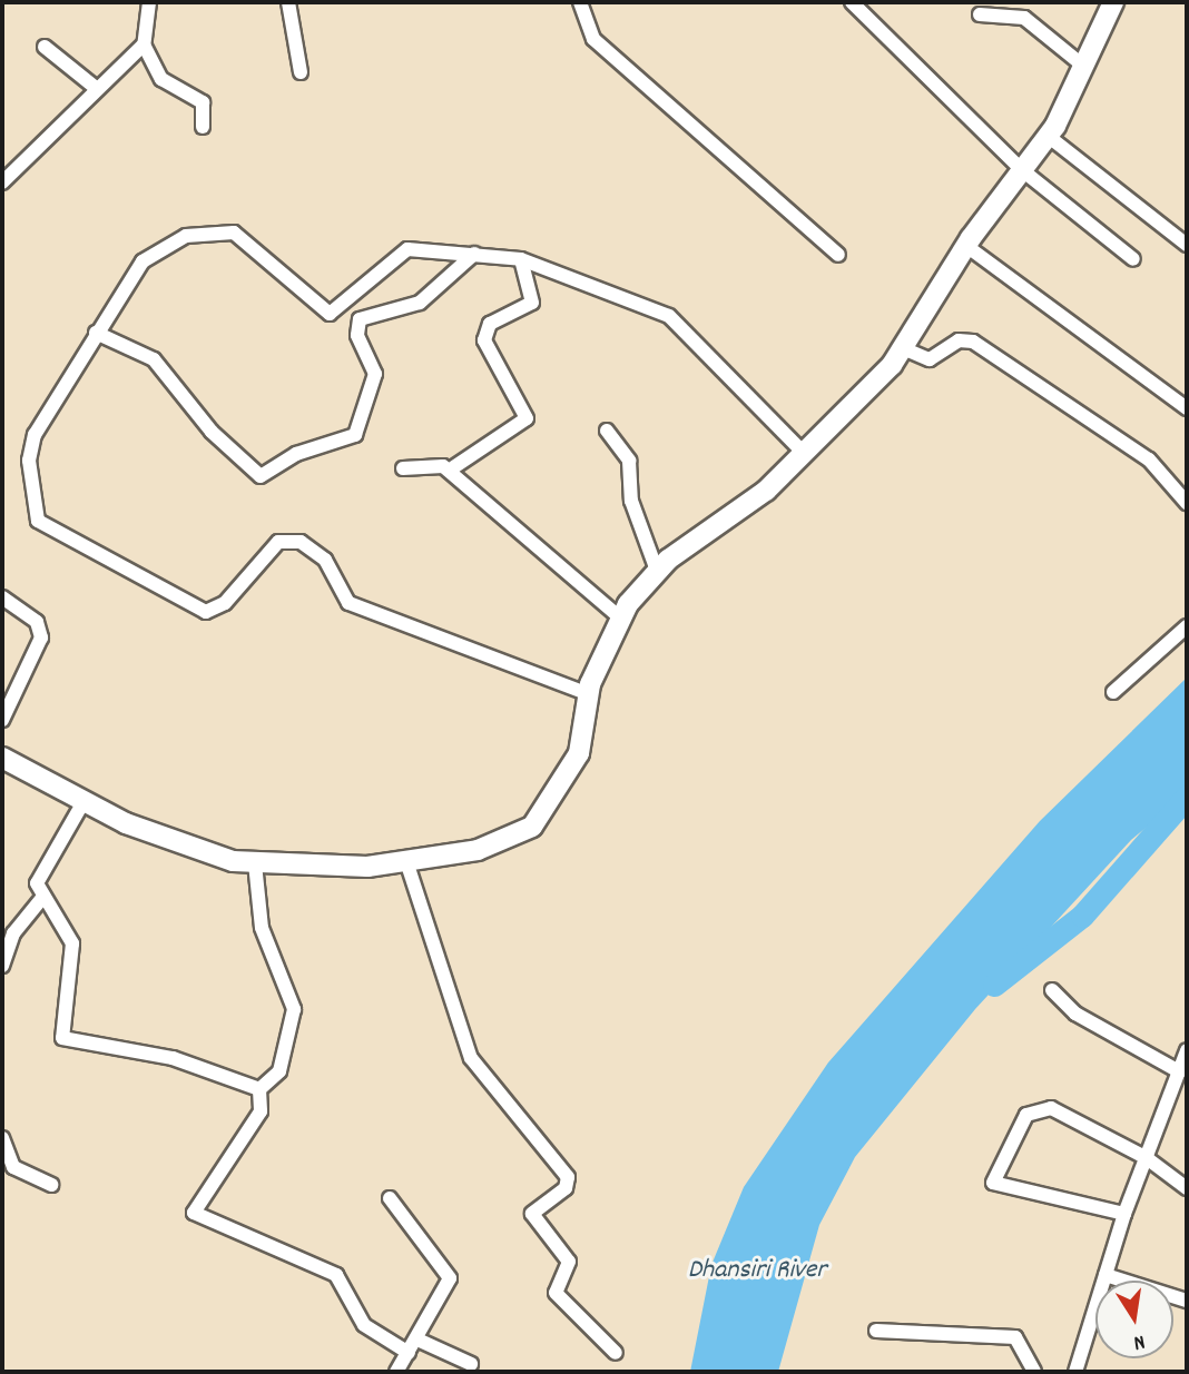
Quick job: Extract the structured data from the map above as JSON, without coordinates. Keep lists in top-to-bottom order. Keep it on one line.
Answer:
{"water":["Dhansiri River"],"north":"bottom"}
